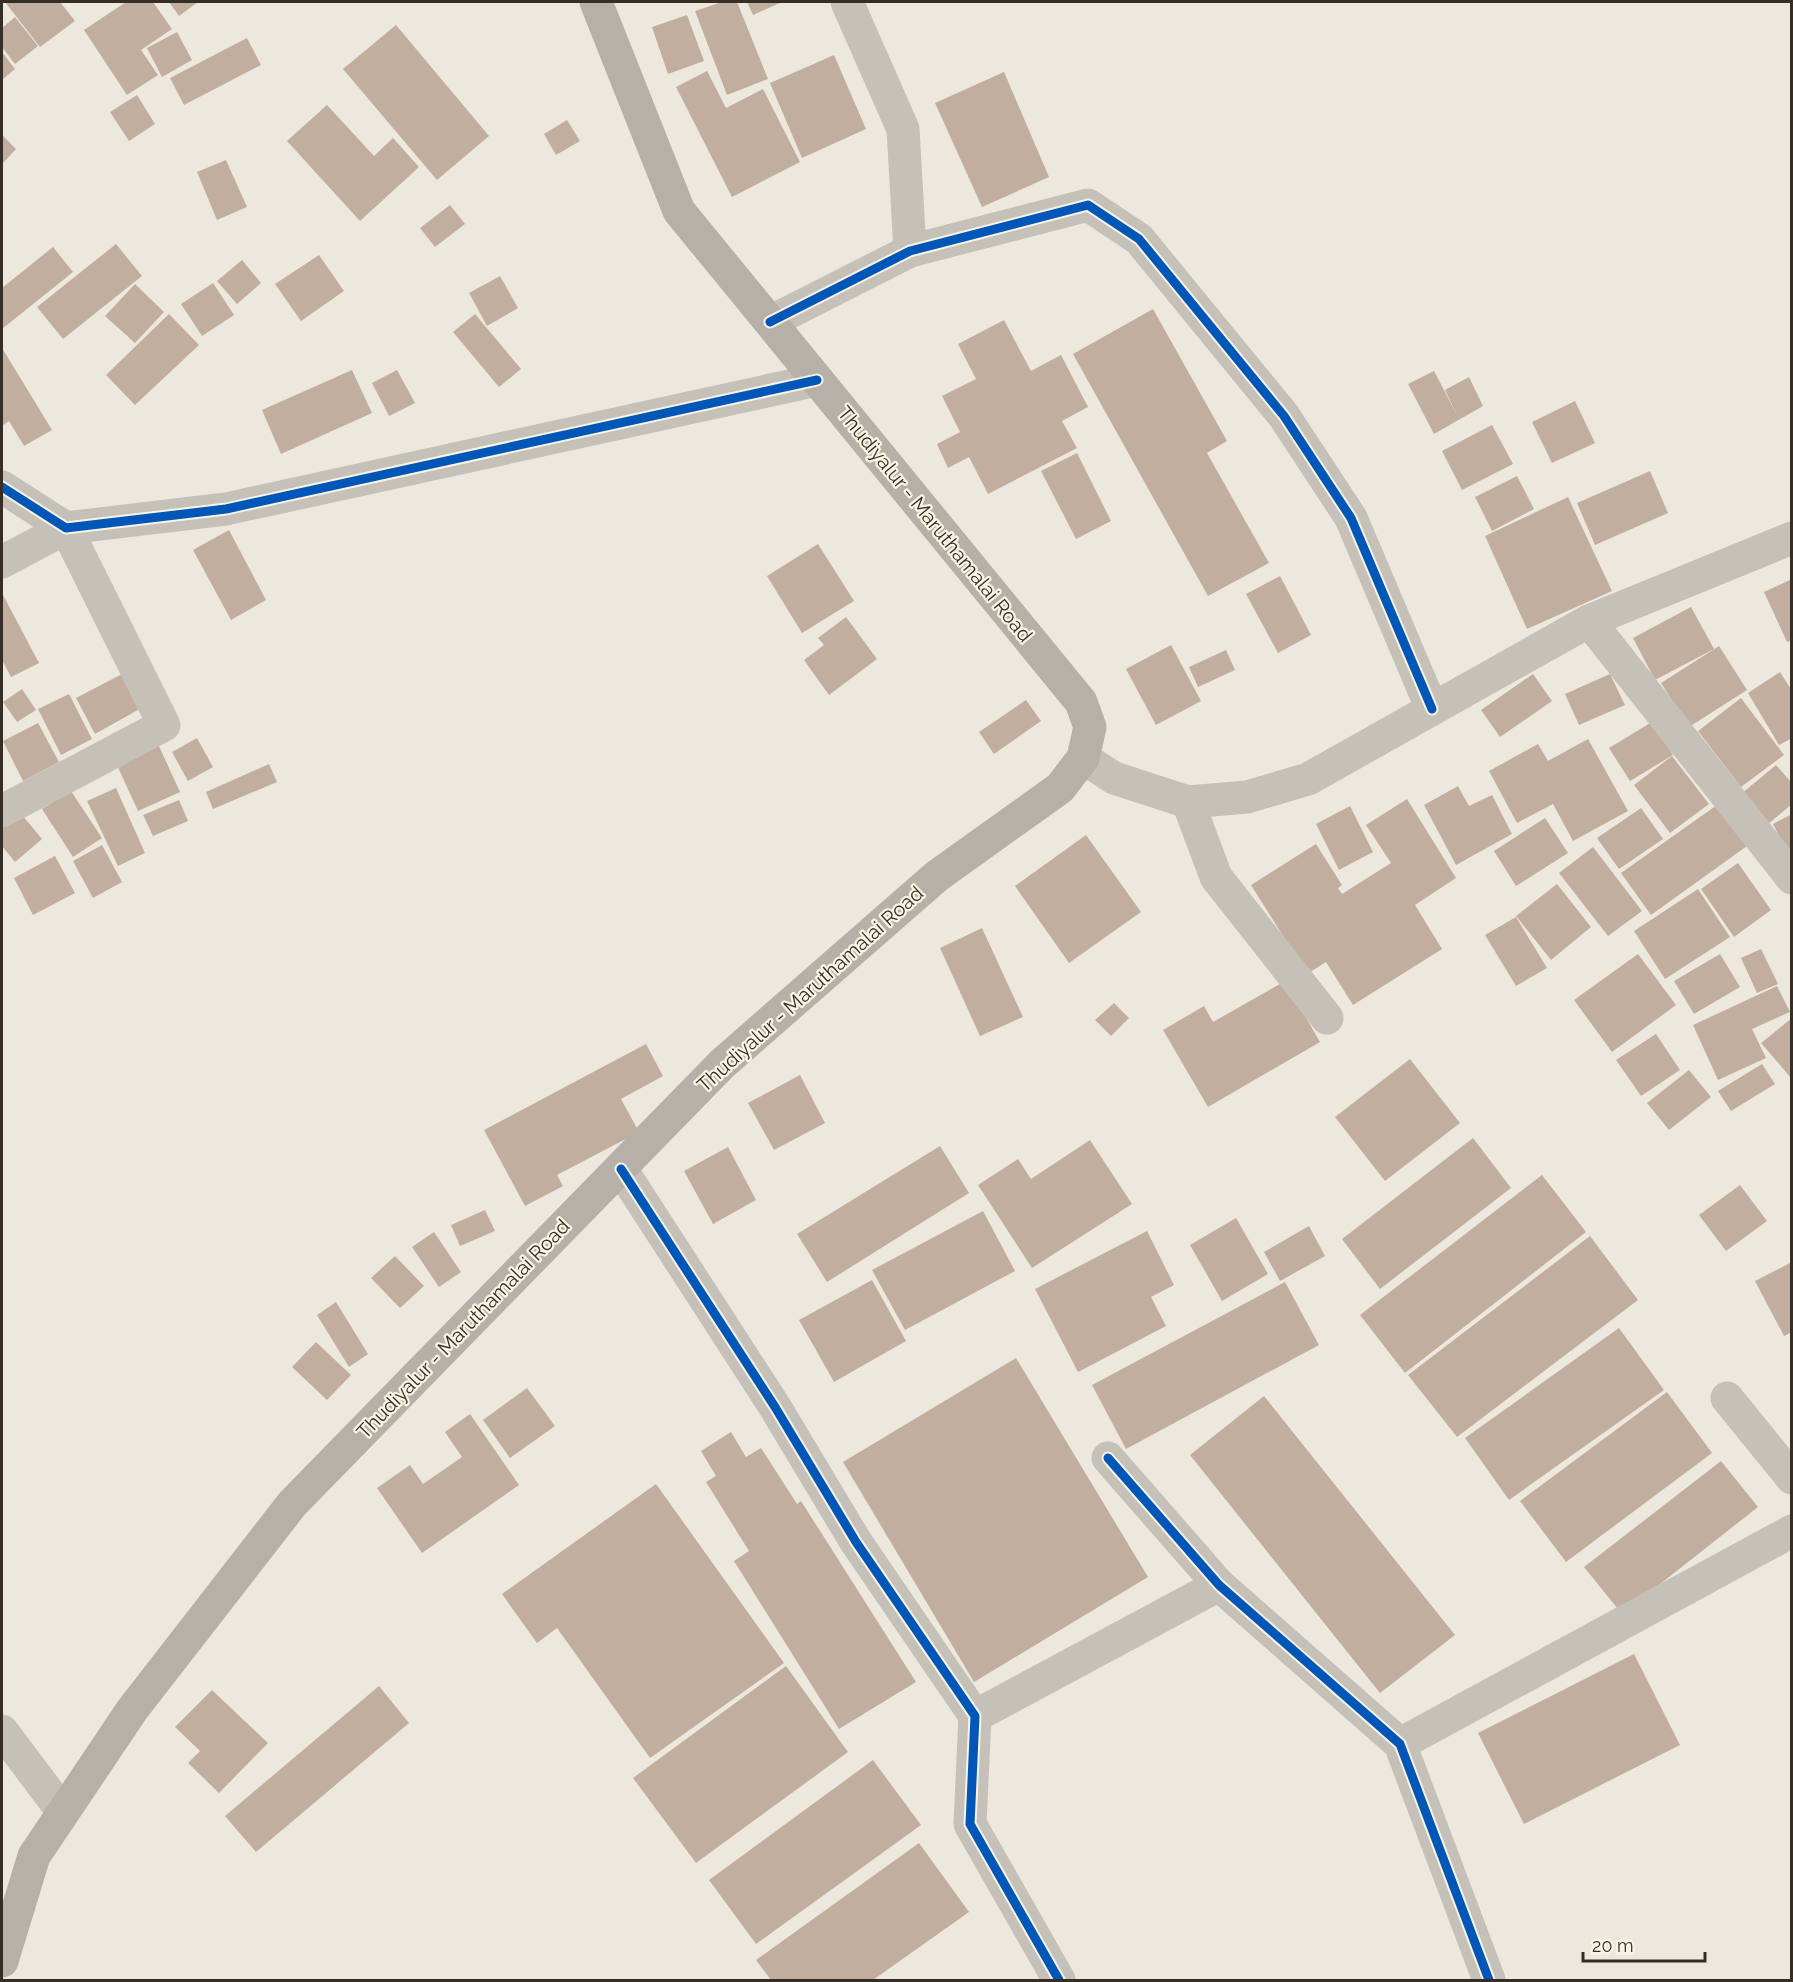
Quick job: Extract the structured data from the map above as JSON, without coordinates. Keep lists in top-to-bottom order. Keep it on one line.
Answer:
{"streets":{"main road":["Thudiyalur - Maruthamalai Road"]},"scale_bar":"20 m"}
